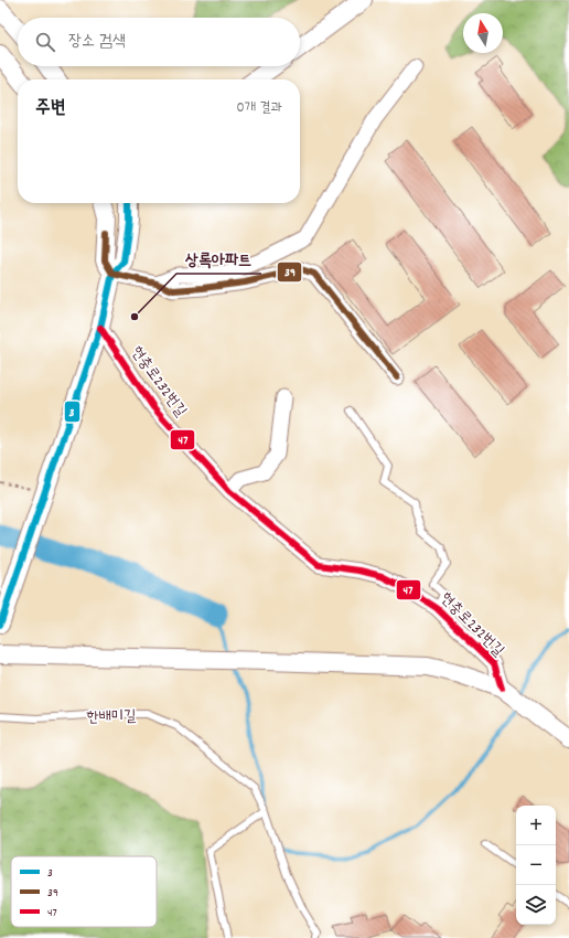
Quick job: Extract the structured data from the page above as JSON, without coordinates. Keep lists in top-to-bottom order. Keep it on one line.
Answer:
{"streets":{"street":["현충로232번길"],"lane":["한배미길"]},"places":["상록아파트"],"lines":["transit line 3","transit line 39","transit line 47"],"legend":["3","39","47"],"north":"top","page":{"search":"장소 검색","heading":["주변","0개 결과"],"map_buttons":["+","−"]}}
